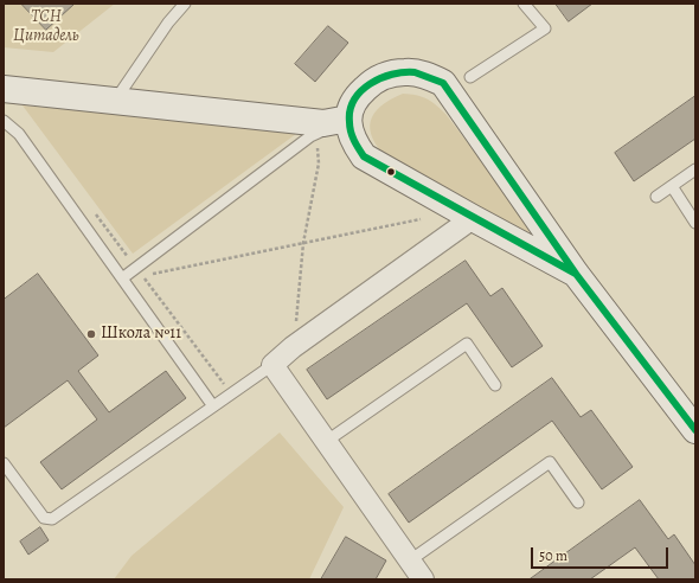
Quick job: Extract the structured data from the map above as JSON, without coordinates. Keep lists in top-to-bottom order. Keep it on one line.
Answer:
{"parks":["ТСН Цитадель"],"places":["Школа №11"],"scale_bar":"50 m"}
